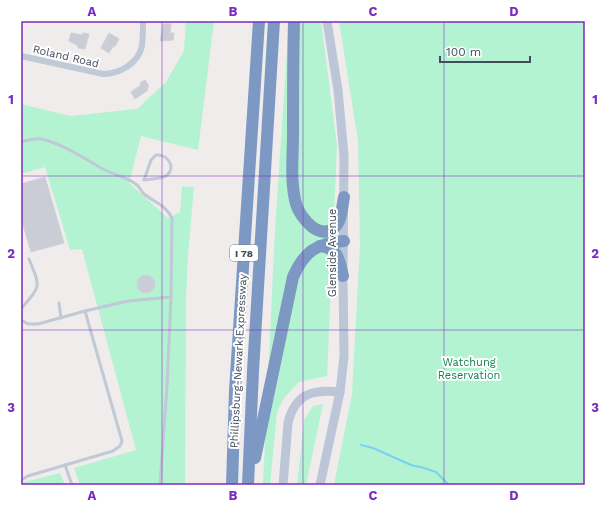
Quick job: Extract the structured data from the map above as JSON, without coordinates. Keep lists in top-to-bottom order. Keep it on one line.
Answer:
{"streets":{"highway":["I 78","Phillipsburg-Newark Expressway"],"main road":["Glenside Avenue"],"street":["Roland Road"]},"parks":["Watchung Reservation"],"scale_bar":"100 m","grid":{"columns":["A","B","C","D"],"rows":["1","2","3"]}}
